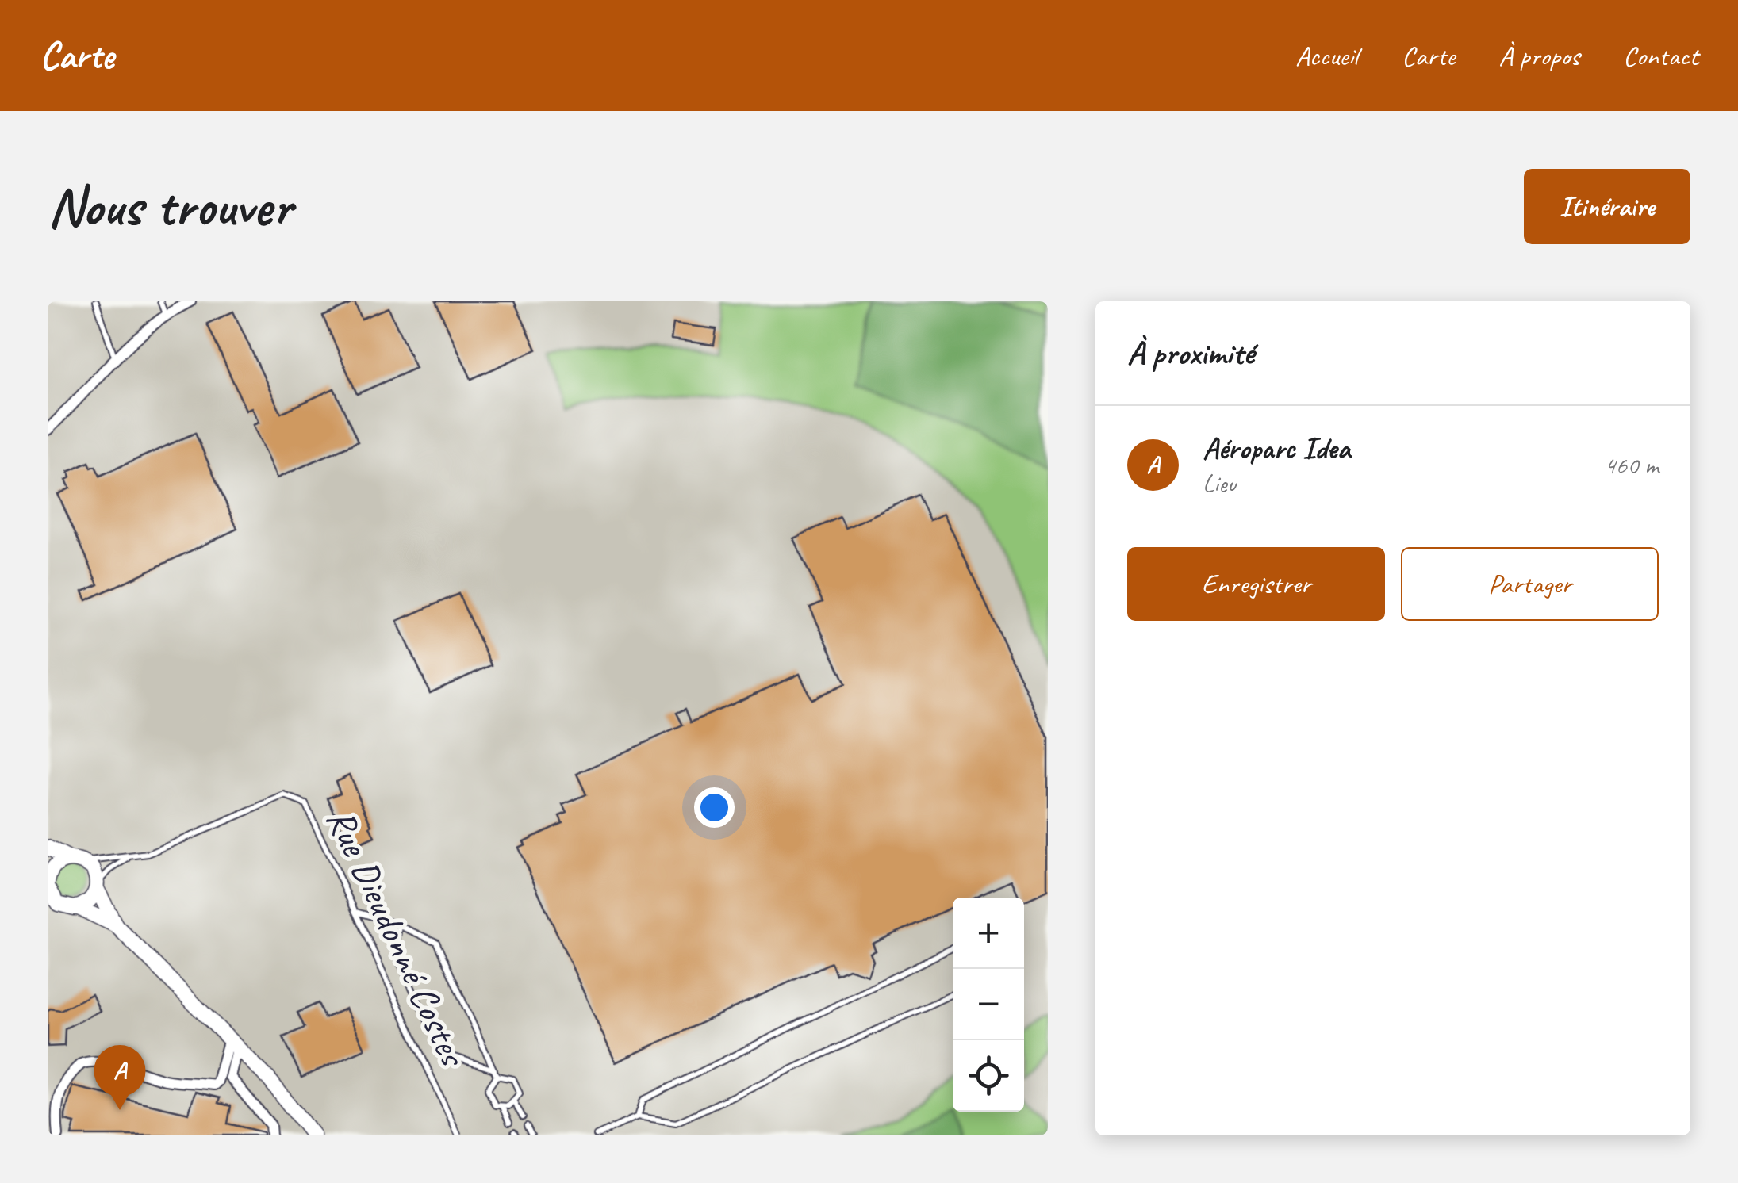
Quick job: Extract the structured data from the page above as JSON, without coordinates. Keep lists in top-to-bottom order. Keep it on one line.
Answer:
{"streets":{"lane":["Rue Dieudonné Costes"]},"page":{"header":"Carte","nav":["Accueil","Carte","À propos","Contact"],"buttons":["Itinéraire",["Enregistrer","Partager"]],"title":"Nous trouver","heading":"À proximité","list":[{"mark":"A","name":"Aéroparc Idea","note":"Lieu","value":"460 m"}],"map_buttons":["+","−"],"pins":"A"}}
